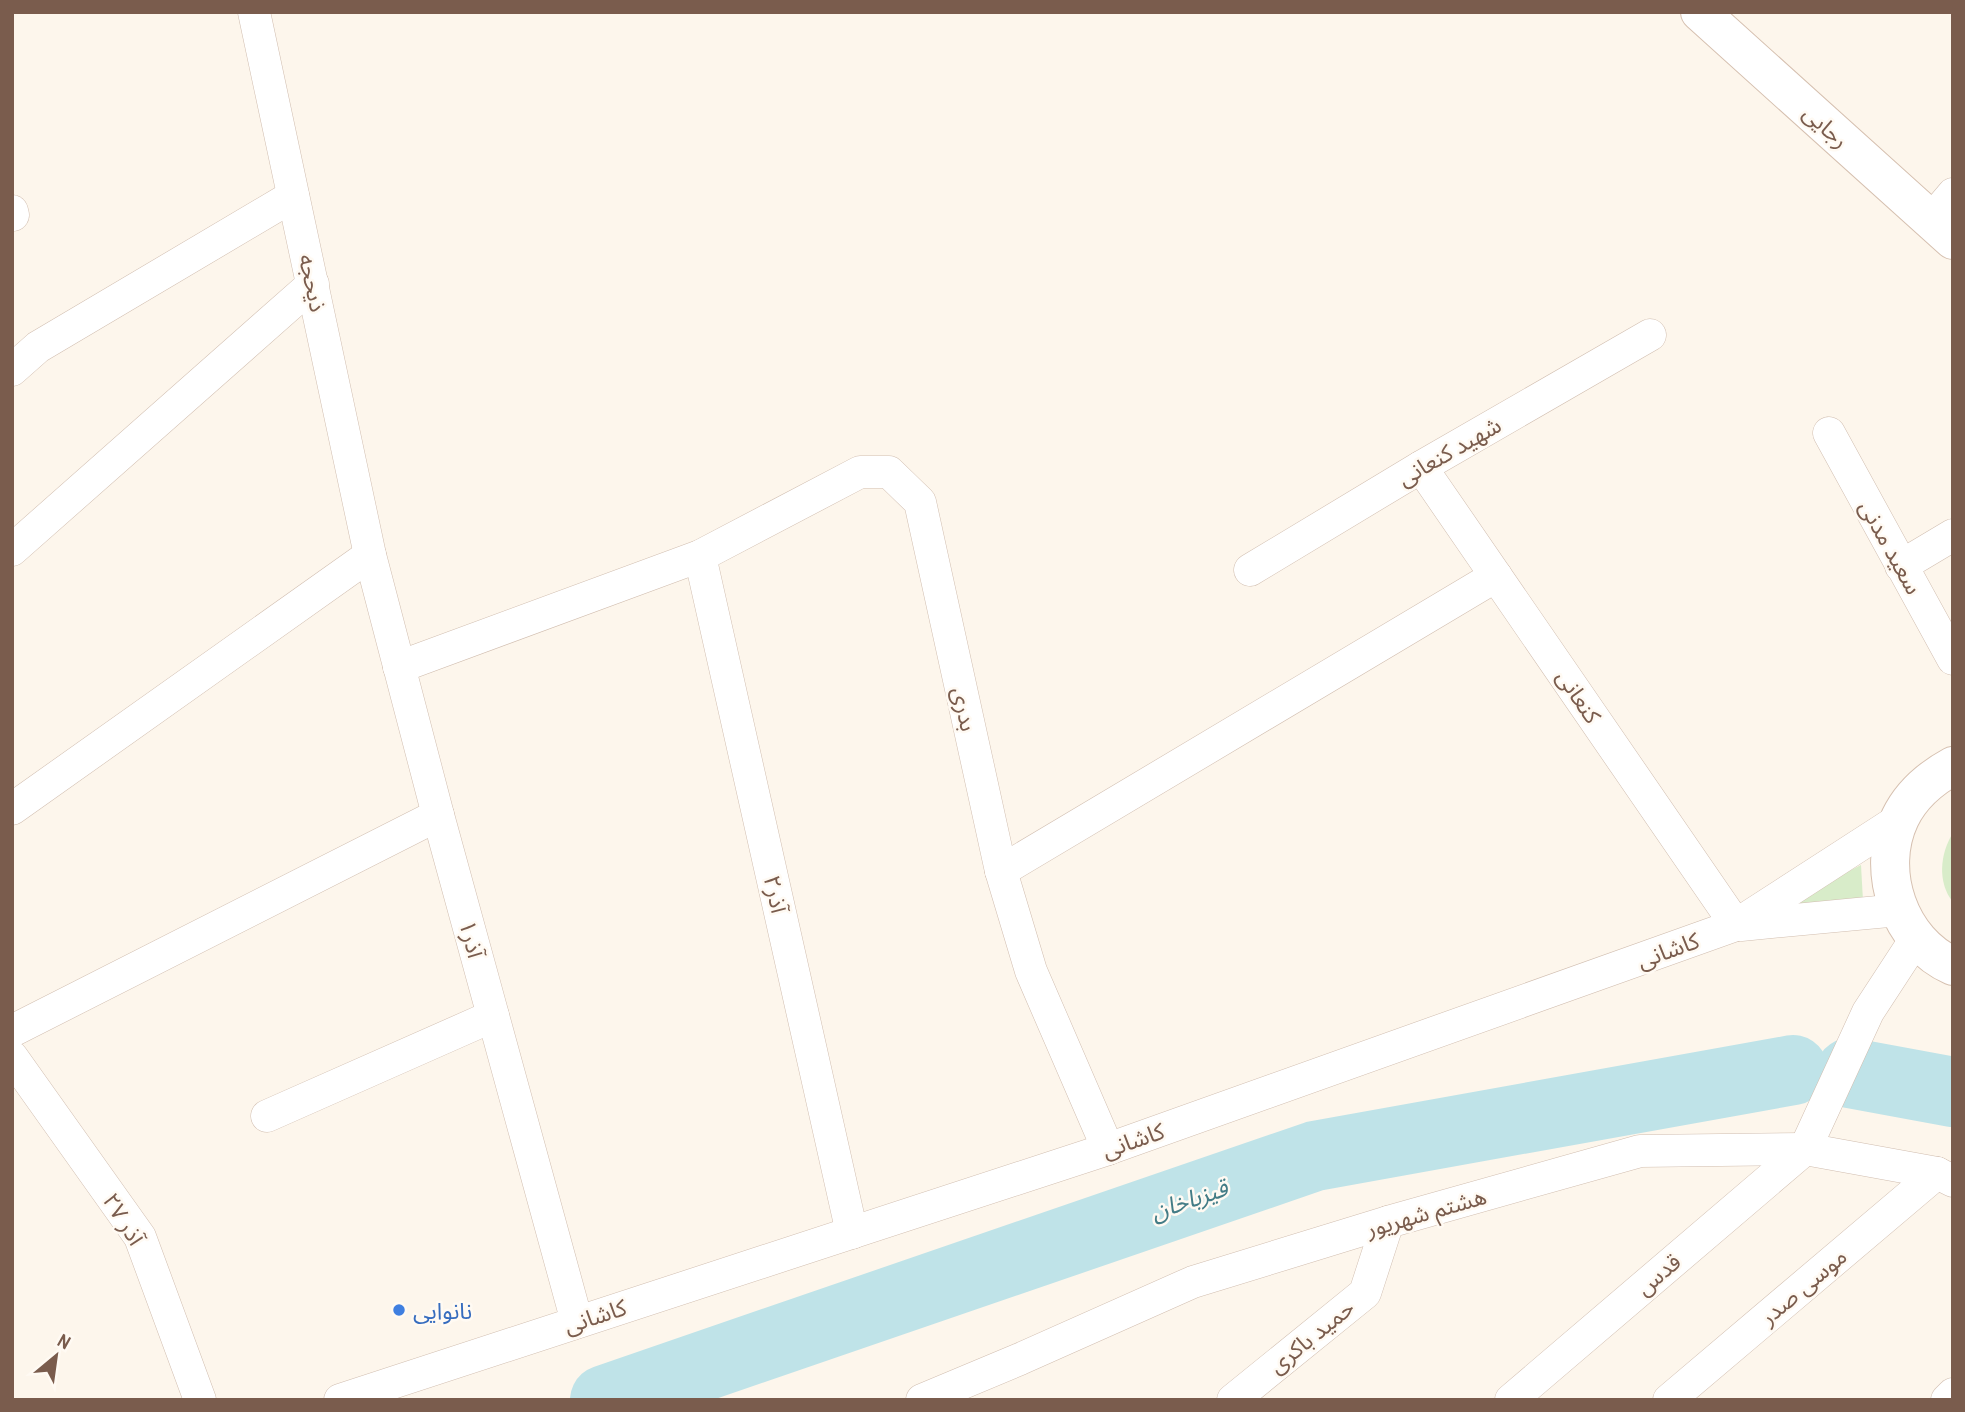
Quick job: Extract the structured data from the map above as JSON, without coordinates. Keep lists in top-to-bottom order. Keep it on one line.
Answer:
{"streets":{"main road":["رجایی"],"street":["ذیحجه","شهید کنعانی","سعید مدنی","کنعانی","بدری","آذر۲","آذر۱","کاشانی","هشتم شهریور","۲۷ آذر","قدس","موسی صدر","حمید باکری"]},"crossings":[["ذیحجه","آذر۱"],["شهید کنعانی","کنعانی"],["کنعانی","کاشانی"],["بدری","آذر۲"],["بدری","آذر۱"],["بدری","کاشانی"],["آذر۲","کاشانی"],["آذر۱","کاشانی"],["هشتم شهریور","قدس"],["هشتم شهریور","موسی صدر"],["هشتم شهریور","حمید باکری"]],"water":["قیزباخان"],"places":["نانوایی"],"north":"top right"}
